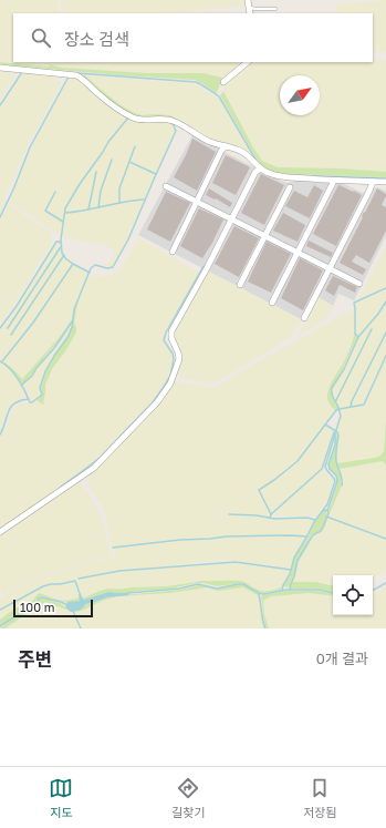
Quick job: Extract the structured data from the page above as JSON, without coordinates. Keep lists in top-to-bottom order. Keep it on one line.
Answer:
{"scale_bar":"100 m","north":"top right","page":{"search":"장소 검색","scale":"100 m","heading":["주변","0개 결과"],"nav":["지도","길찾기","저장됨"]}}
